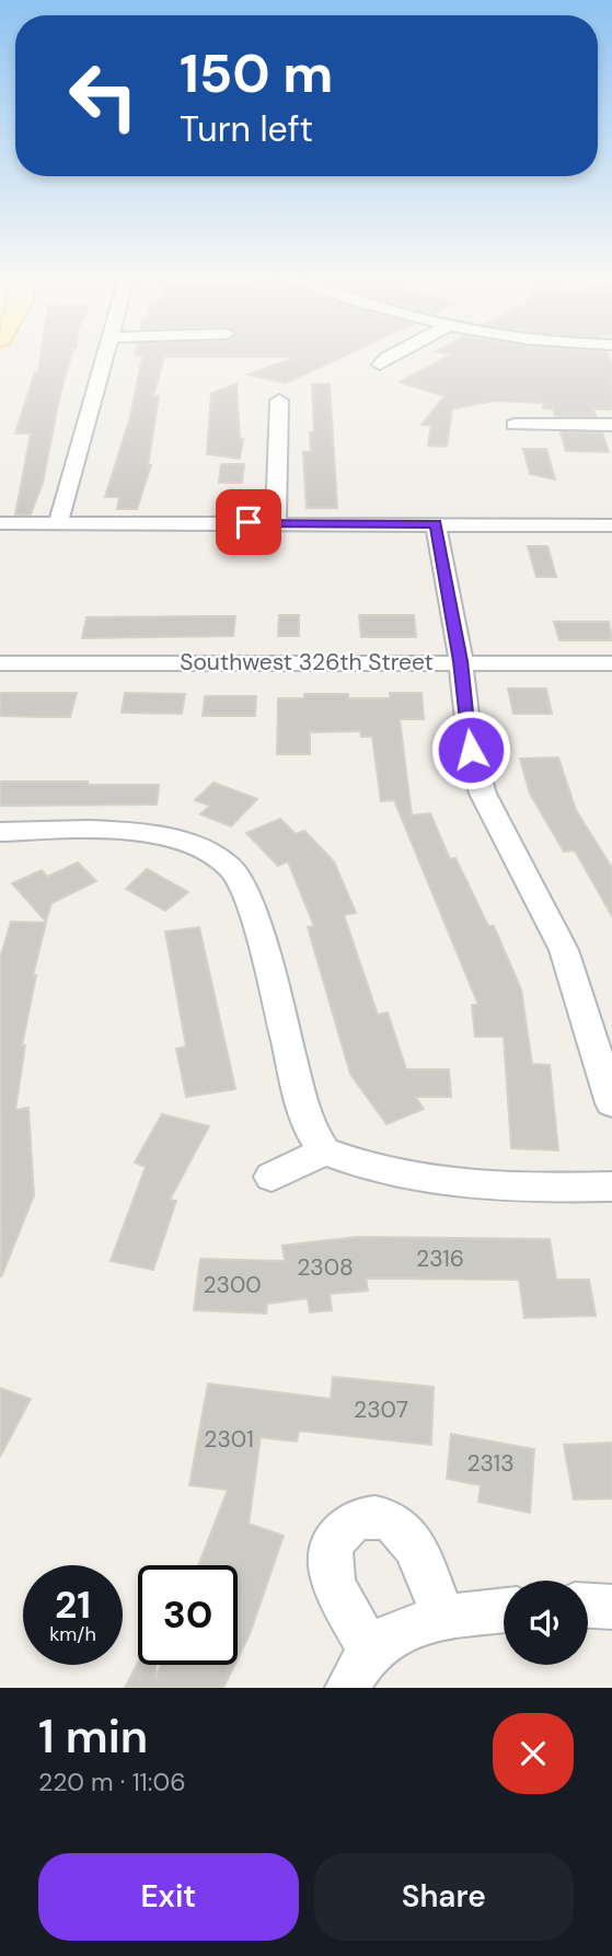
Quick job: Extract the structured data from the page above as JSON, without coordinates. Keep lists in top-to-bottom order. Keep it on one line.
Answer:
{"streets":{"street":["Southwest 326th Street"]},"house_numbers":["2316","2308","2300","2307","2301","2313"],"page":{"turn":["150 m","Turn left"],"speed":"21 km/h","limit":"30","heading":["1 min","220 m · 11:06"],"buttons":["Exit","Share"]}}
